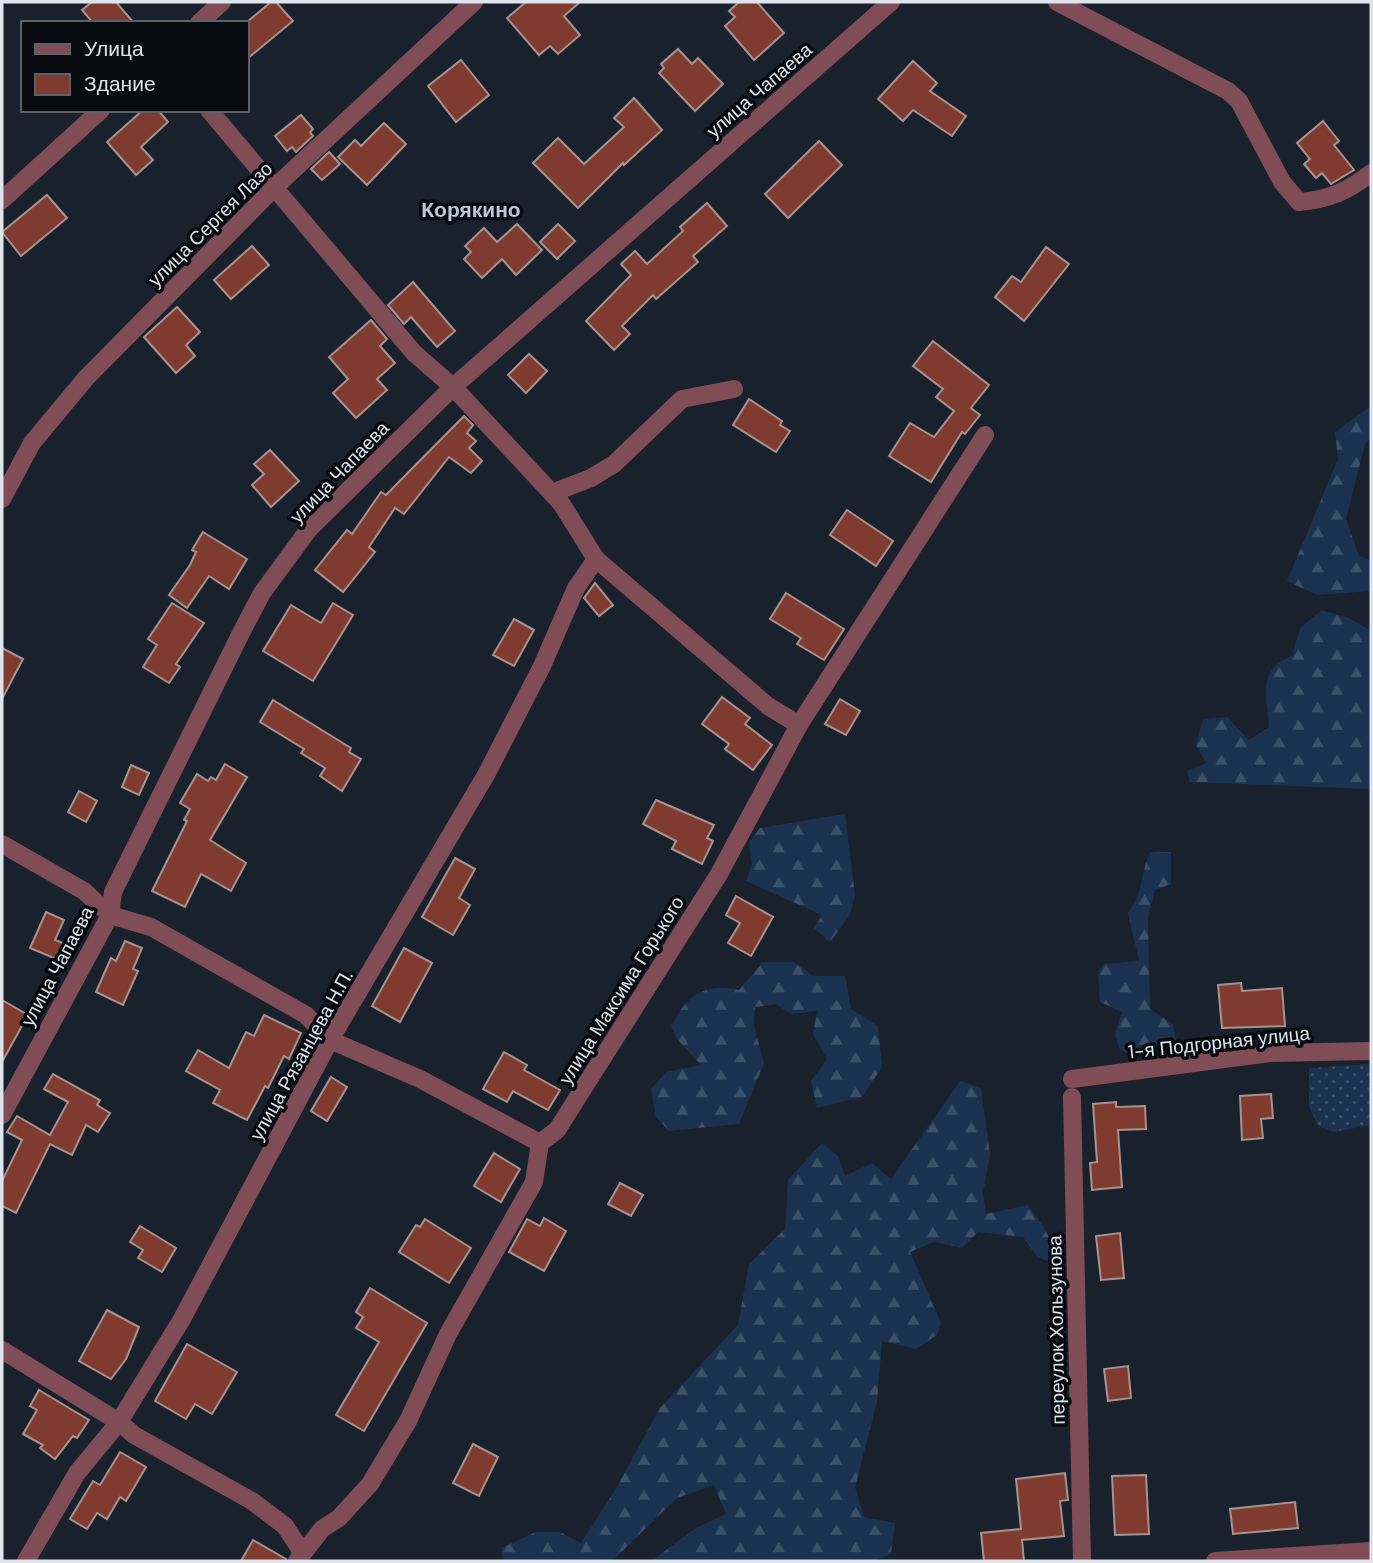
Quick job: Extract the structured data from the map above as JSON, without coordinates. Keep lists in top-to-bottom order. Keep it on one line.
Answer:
{"streets":{"street":["улица Чапаева","улица Сергея Лазо","улица Максима Горького","1-я Подгорная улица","улица Рязанцева Н.П.","переулок Хользунова"]},"crossings":[["1-я Подгорная улица","переулок Хользунова"]],"districts":["Корякино"],"legend":["Улица","Здание"]}
